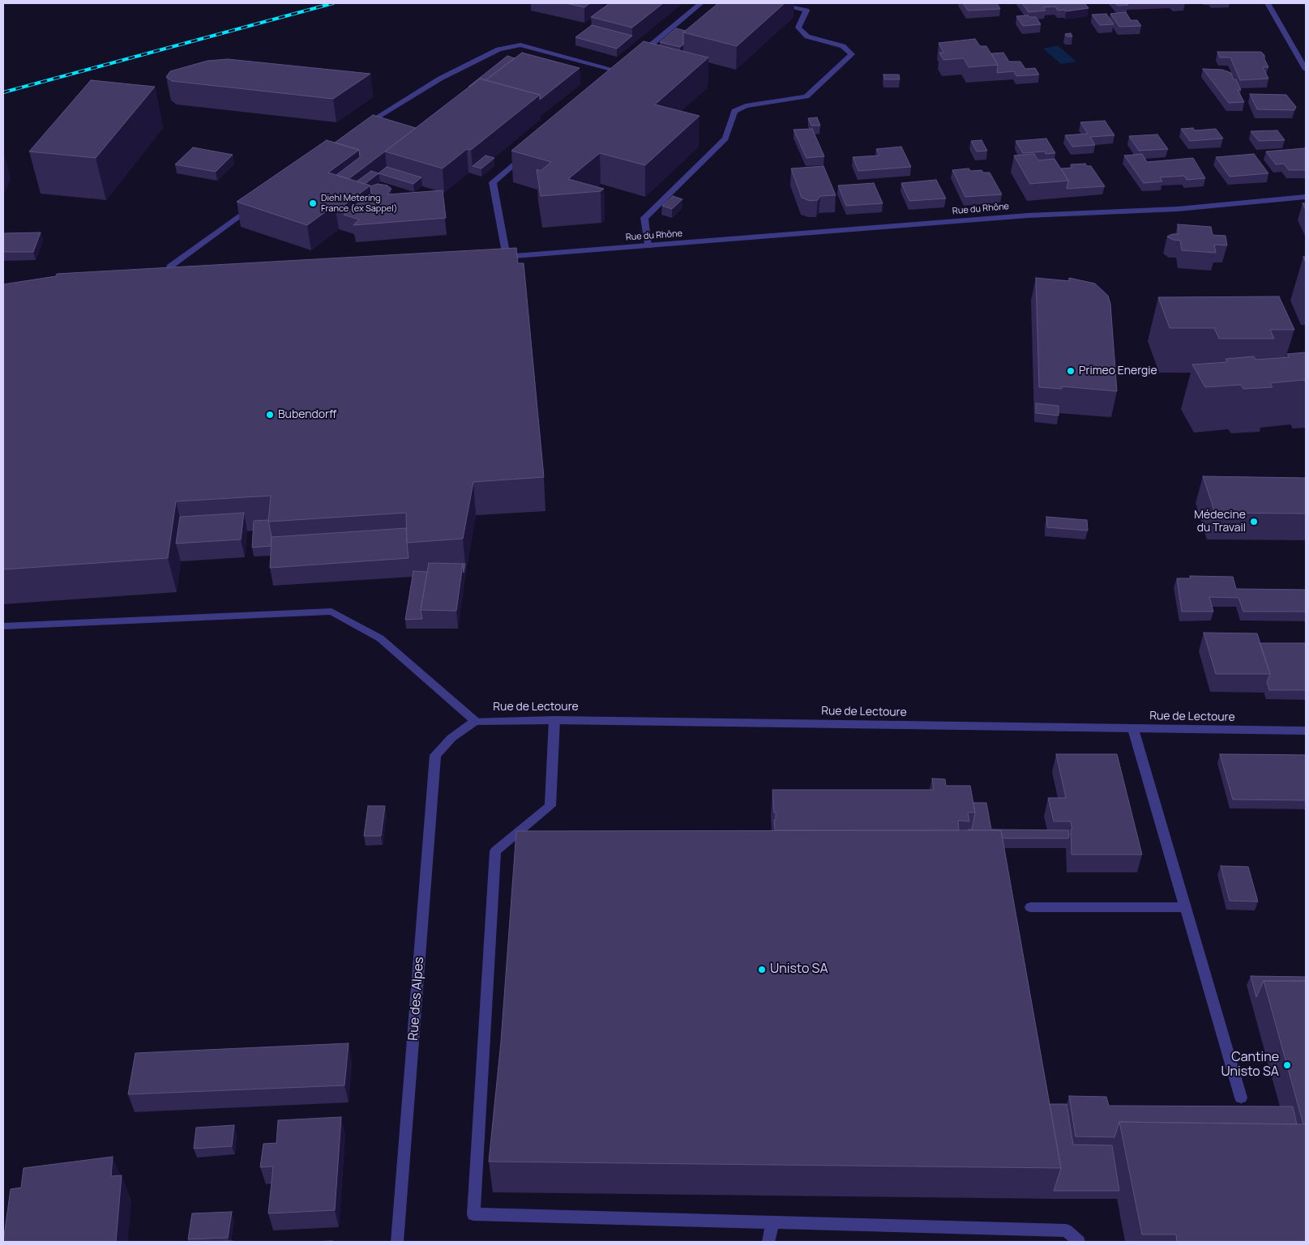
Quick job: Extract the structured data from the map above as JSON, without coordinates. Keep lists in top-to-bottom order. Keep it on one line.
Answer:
{"streets":{"street":["Rue du Rhône","Rue de Lectoure","Rue des Alpes"]},"crossings":[["Rue de Lectoure","Rue des Alpes"]],"places":["Diehl Metering France (ex Sappel)","Primeo Energie","Bubendorff","Médecine du Travail","Unisto SA","Cantine Unisto SA"]}
